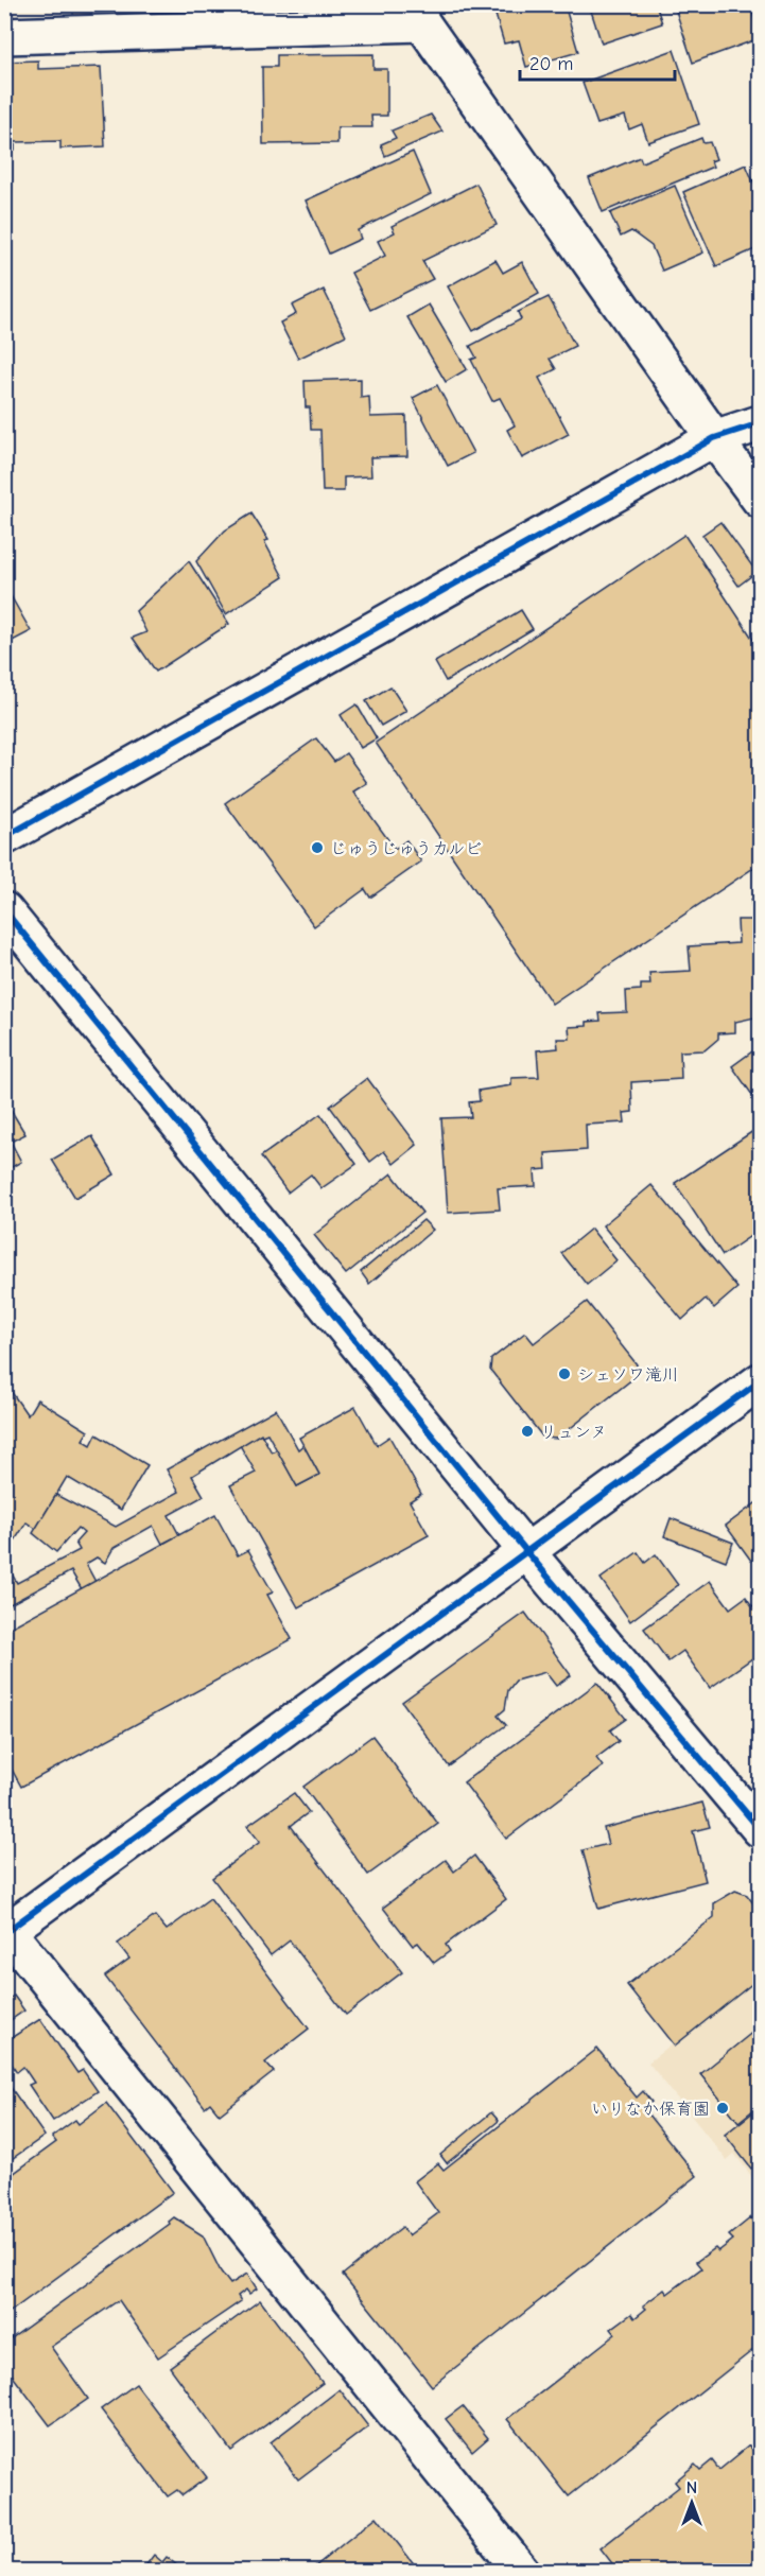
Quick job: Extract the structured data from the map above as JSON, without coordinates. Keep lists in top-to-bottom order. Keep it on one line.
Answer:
{"places":["じゅうじゅうカルビ","シェソワ滝川","リュンヌ","いりなか保育園"],"scale_bar":"20 m","north":"top"}
